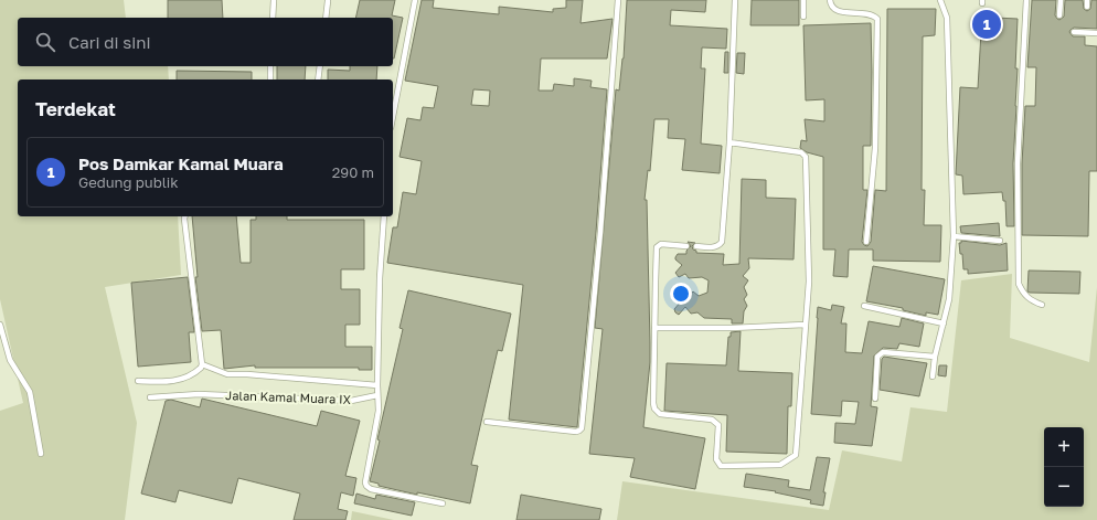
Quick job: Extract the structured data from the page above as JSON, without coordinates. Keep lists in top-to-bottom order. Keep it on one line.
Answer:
{"streets":{"lane":["Jalan Kamal Muara IX"]},"page":{"pins":"1","search":"Cari di sini","heading":"Terdekat","list":[{"mark":"1","name":"Pos Damkar Kamal Muara","note":"Gedung publik","value":"290 m"}],"map_buttons":["+","−"]}}
